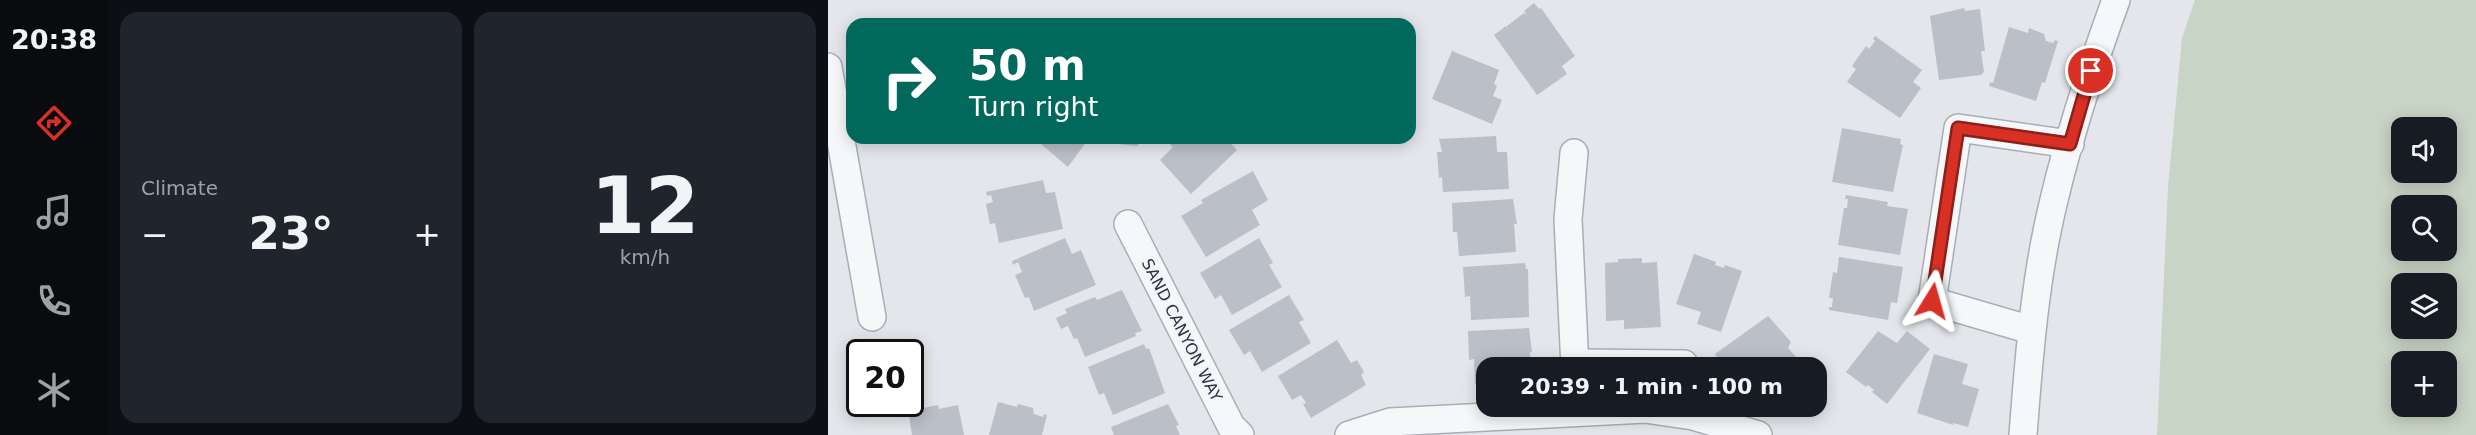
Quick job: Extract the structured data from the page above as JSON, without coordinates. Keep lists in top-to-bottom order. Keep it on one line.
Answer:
{"streets":{"street":["SAND CANYON WAY"]},"page":{"tabs":"20:38","tile":["Climate",["12","km/h"]],"turn":["50 m","Turn right"],"map_buttons":"+","heat":["−","23°","+"],"limit":"20","trip":"20:39 · 1 min · 100 m"}}
